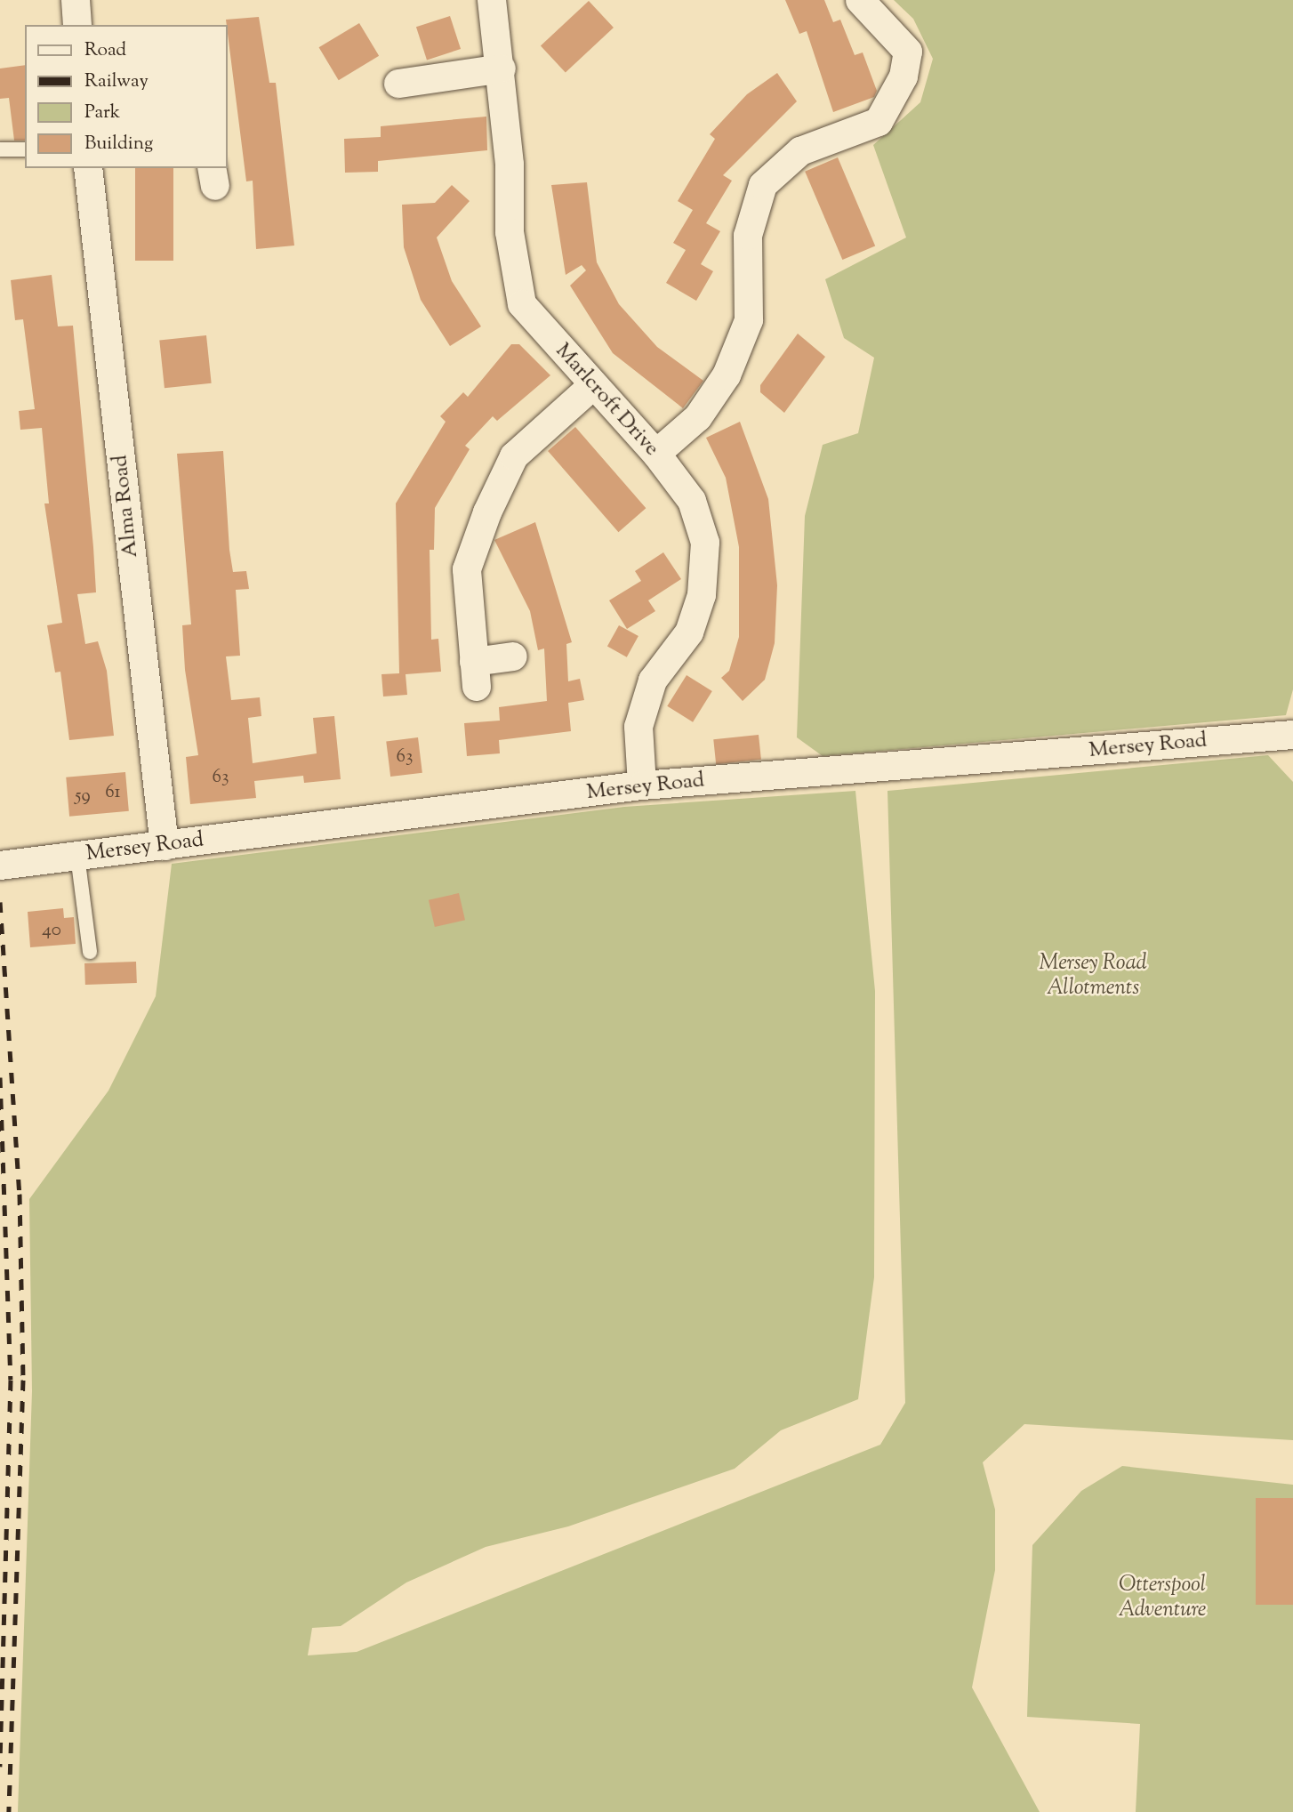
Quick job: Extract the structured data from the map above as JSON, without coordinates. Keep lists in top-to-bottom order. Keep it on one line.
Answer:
{"streets":{"street":["Marlcroft Drive","Alma Road","Mersey Road"]},"crossings":[["Marlcroft Drive","Mersey Road"],["Alma Road","Mersey Road"]],"parks":["Mersey Road Allotments","Otterspool Adventure"],"house_numbers":["63","63","61","59","40"],"legend":["Road","Railway","Park","Building"]}
